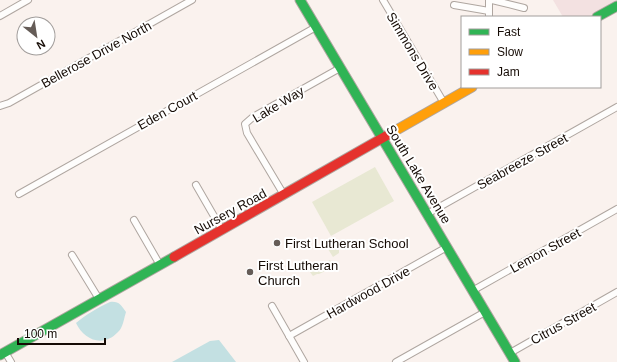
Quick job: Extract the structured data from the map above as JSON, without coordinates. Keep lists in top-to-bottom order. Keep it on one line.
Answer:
{"streets":{"street":["Simmons Drive","Bellerose Drive North","Lake Way","Eden Court","Seabreeze Street","South Lake Avenue","Nursery Road","Lemon Street","Hardwood Drive","Citrus Street"]},"crossings":[["Simmons Drive","Nursery Road"],["Lake Way","South Lake Avenue"],["Lake Way","Nursery Road"],["Eden Court","South Lake Avenue"],["Seabreeze Street","South Lake Avenue"],["South Lake Avenue","Nursery Road"],["South Lake Avenue","Lemon Street"],["South Lake Avenue","Hardwood Drive"],["South Lake Avenue","Citrus Street"]],"places":["First Lutheran School","First Lutheran Church"],"legend":["Fast","Slow","Jam"],"scale_bar":"100 m","north":"bottom right"}
